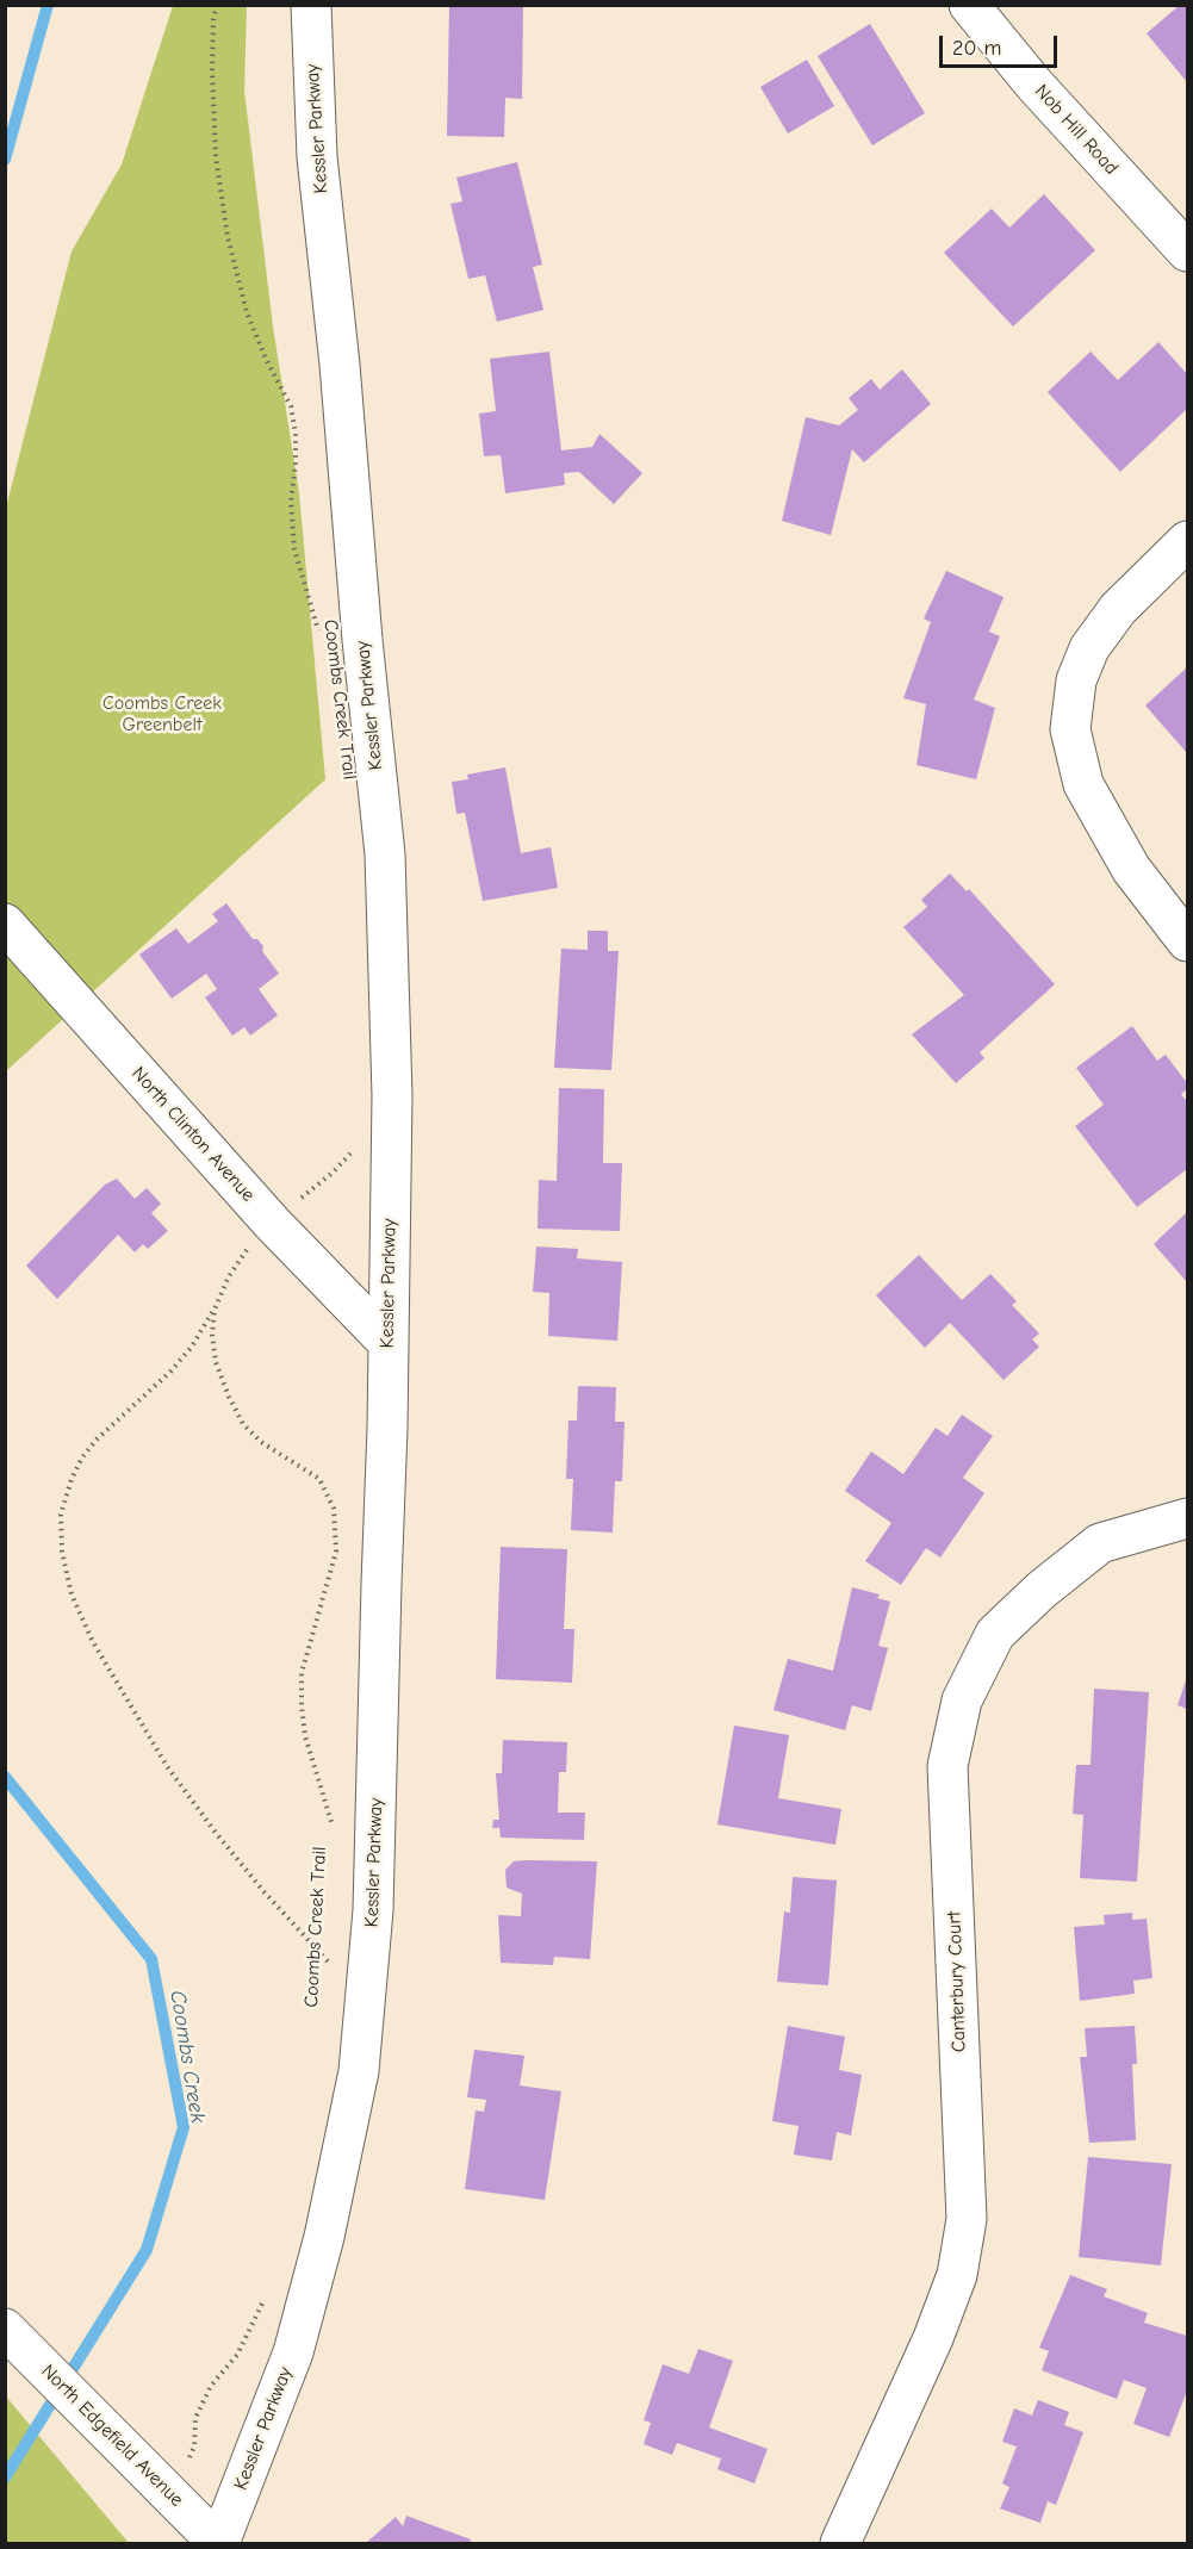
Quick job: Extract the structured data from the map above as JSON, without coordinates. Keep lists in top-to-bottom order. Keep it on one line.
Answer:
{"streets":{"street":["Kessler Parkway","Nob Hill Road","North Clinton Avenue","Canterbury Court","North Edgefield Avenue"],"path":["Coombs Creek Trail"]},"crossings":[["Kessler Parkway","North Clinton Avenue"],["Kessler Parkway","North Edgefield Avenue"]],"water":["Coombs Creek"],"parks":["Coombs Creek Greenbelt"],"scale_bar":"20 m"}
